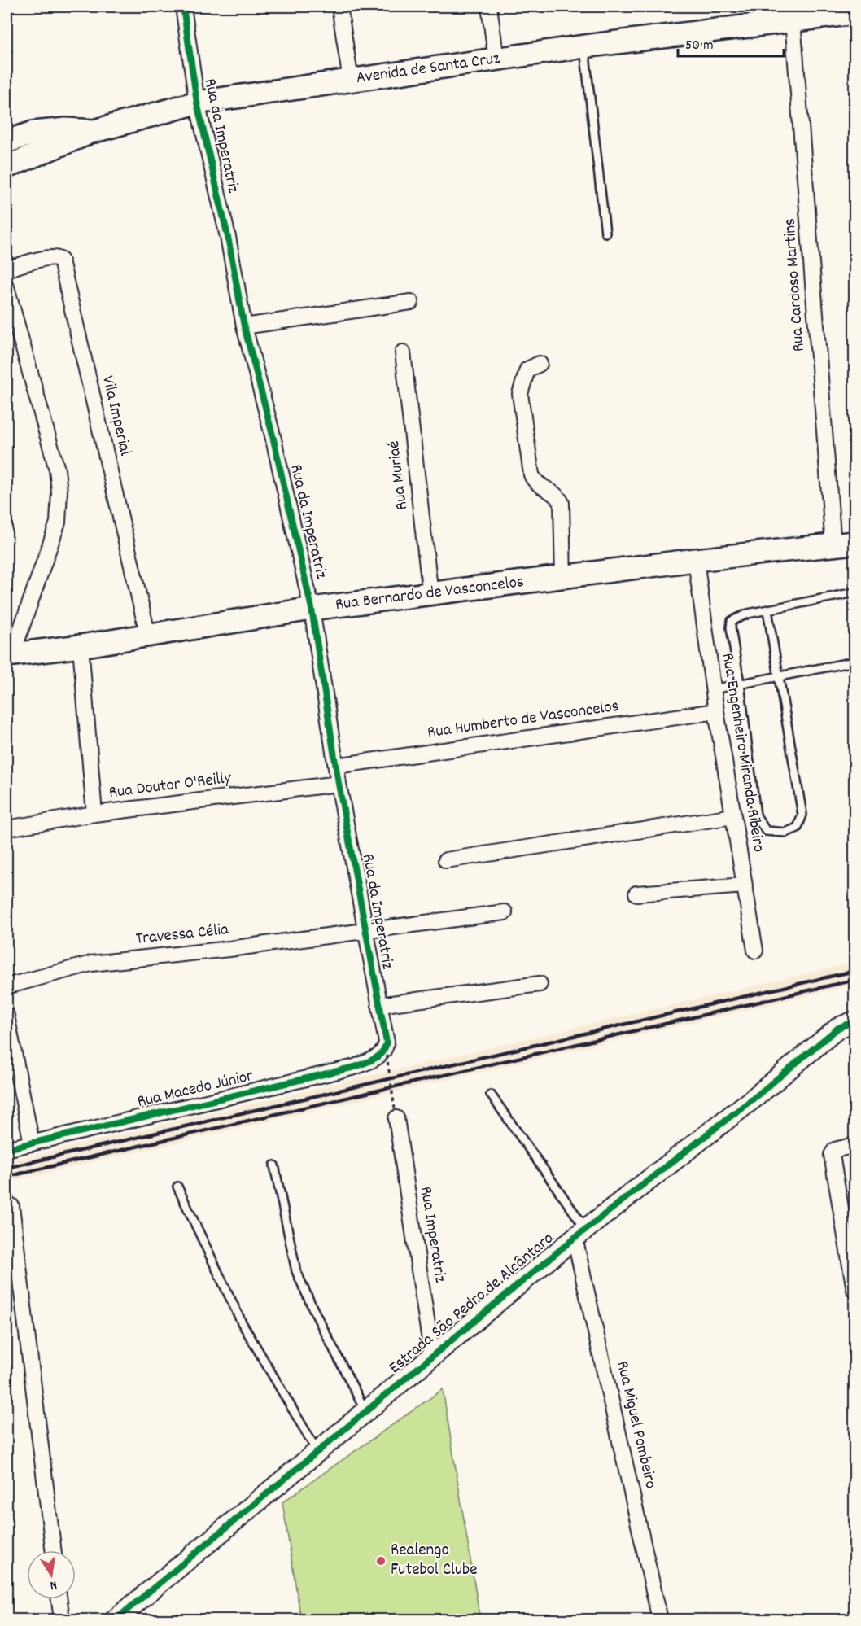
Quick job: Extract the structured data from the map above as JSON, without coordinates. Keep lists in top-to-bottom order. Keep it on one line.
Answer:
{"streets":{"main road":["Avenida de Santa Cruz","Rua Bernardo de Vasconcelos"],"street":["Rua da Imperatriz","Rua Cardoso Martins","Vila Imperial","Rua Muriaé","Rua Humberto de Vasconcelos","Rua Engenheiro Miranda Ribeiro","Rua Doutor O'Reilly","Travessa Célia","Rua Macedo Júnior","Rua Imperatriz","Estrada São Pedro de Alcântara","Rua Miguel Pombeiro"]},"crossings":[["Avenida de Santa Cruz","Rua da Imperatriz"],["Avenida de Santa Cruz","Rua Cardoso Martins"],["Rua da Imperatriz","Rua Bernardo de Vasconcelos"],["Rua da Imperatriz","Rua Humberto de Vasconcelos"],["Rua da Imperatriz","Rua Doutor O'Reilly"],["Rua da Imperatriz","Travessa Célia"],["Rua da Imperatriz","Rua Macedo Júnior"],["Rua Cardoso Martins","Rua Bernardo de Vasconcelos"],["Vila Imperial","Rua Bernardo de Vasconcelos"],["Rua Muriaé","Rua Bernardo de Vasconcelos"],["Rua Bernardo de Vasconcelos","Rua Engenheiro Miranda Ribeiro"],["Rua Humberto de Vasconcelos","Rua Engenheiro Miranda Ribeiro"],["Rua Imperatriz","Estrada São Pedro de Alcântara"],["Estrada São Pedro de Alcântara","Rua Miguel Pombeiro"]],"places":["Realengo Futebol Clube"],"scale_bar":"50 m","north":"bottom"}
